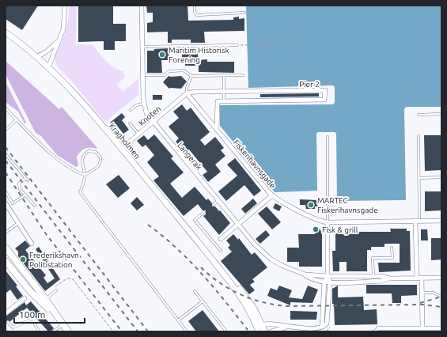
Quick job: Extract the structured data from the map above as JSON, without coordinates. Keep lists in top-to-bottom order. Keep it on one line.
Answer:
{"streets":{"street":["Pier 2","Knoten","Kragholmen","Langerak","Fiskerihavnsgade"]},"crossings":[["Pier 2","Knoten"],["Pier 2","Fiskerihavnsgade"],["Knoten","Kragholmen"],["Knoten","Langerak"],["Knoten","Fiskerihavnsgade"]],"places":["Maritim Historisk Forening","MARTEC Fiskerihavnsgade","Fisk & grill","Frederikshavn Politistation"],"scale_bar":"100 m"}
